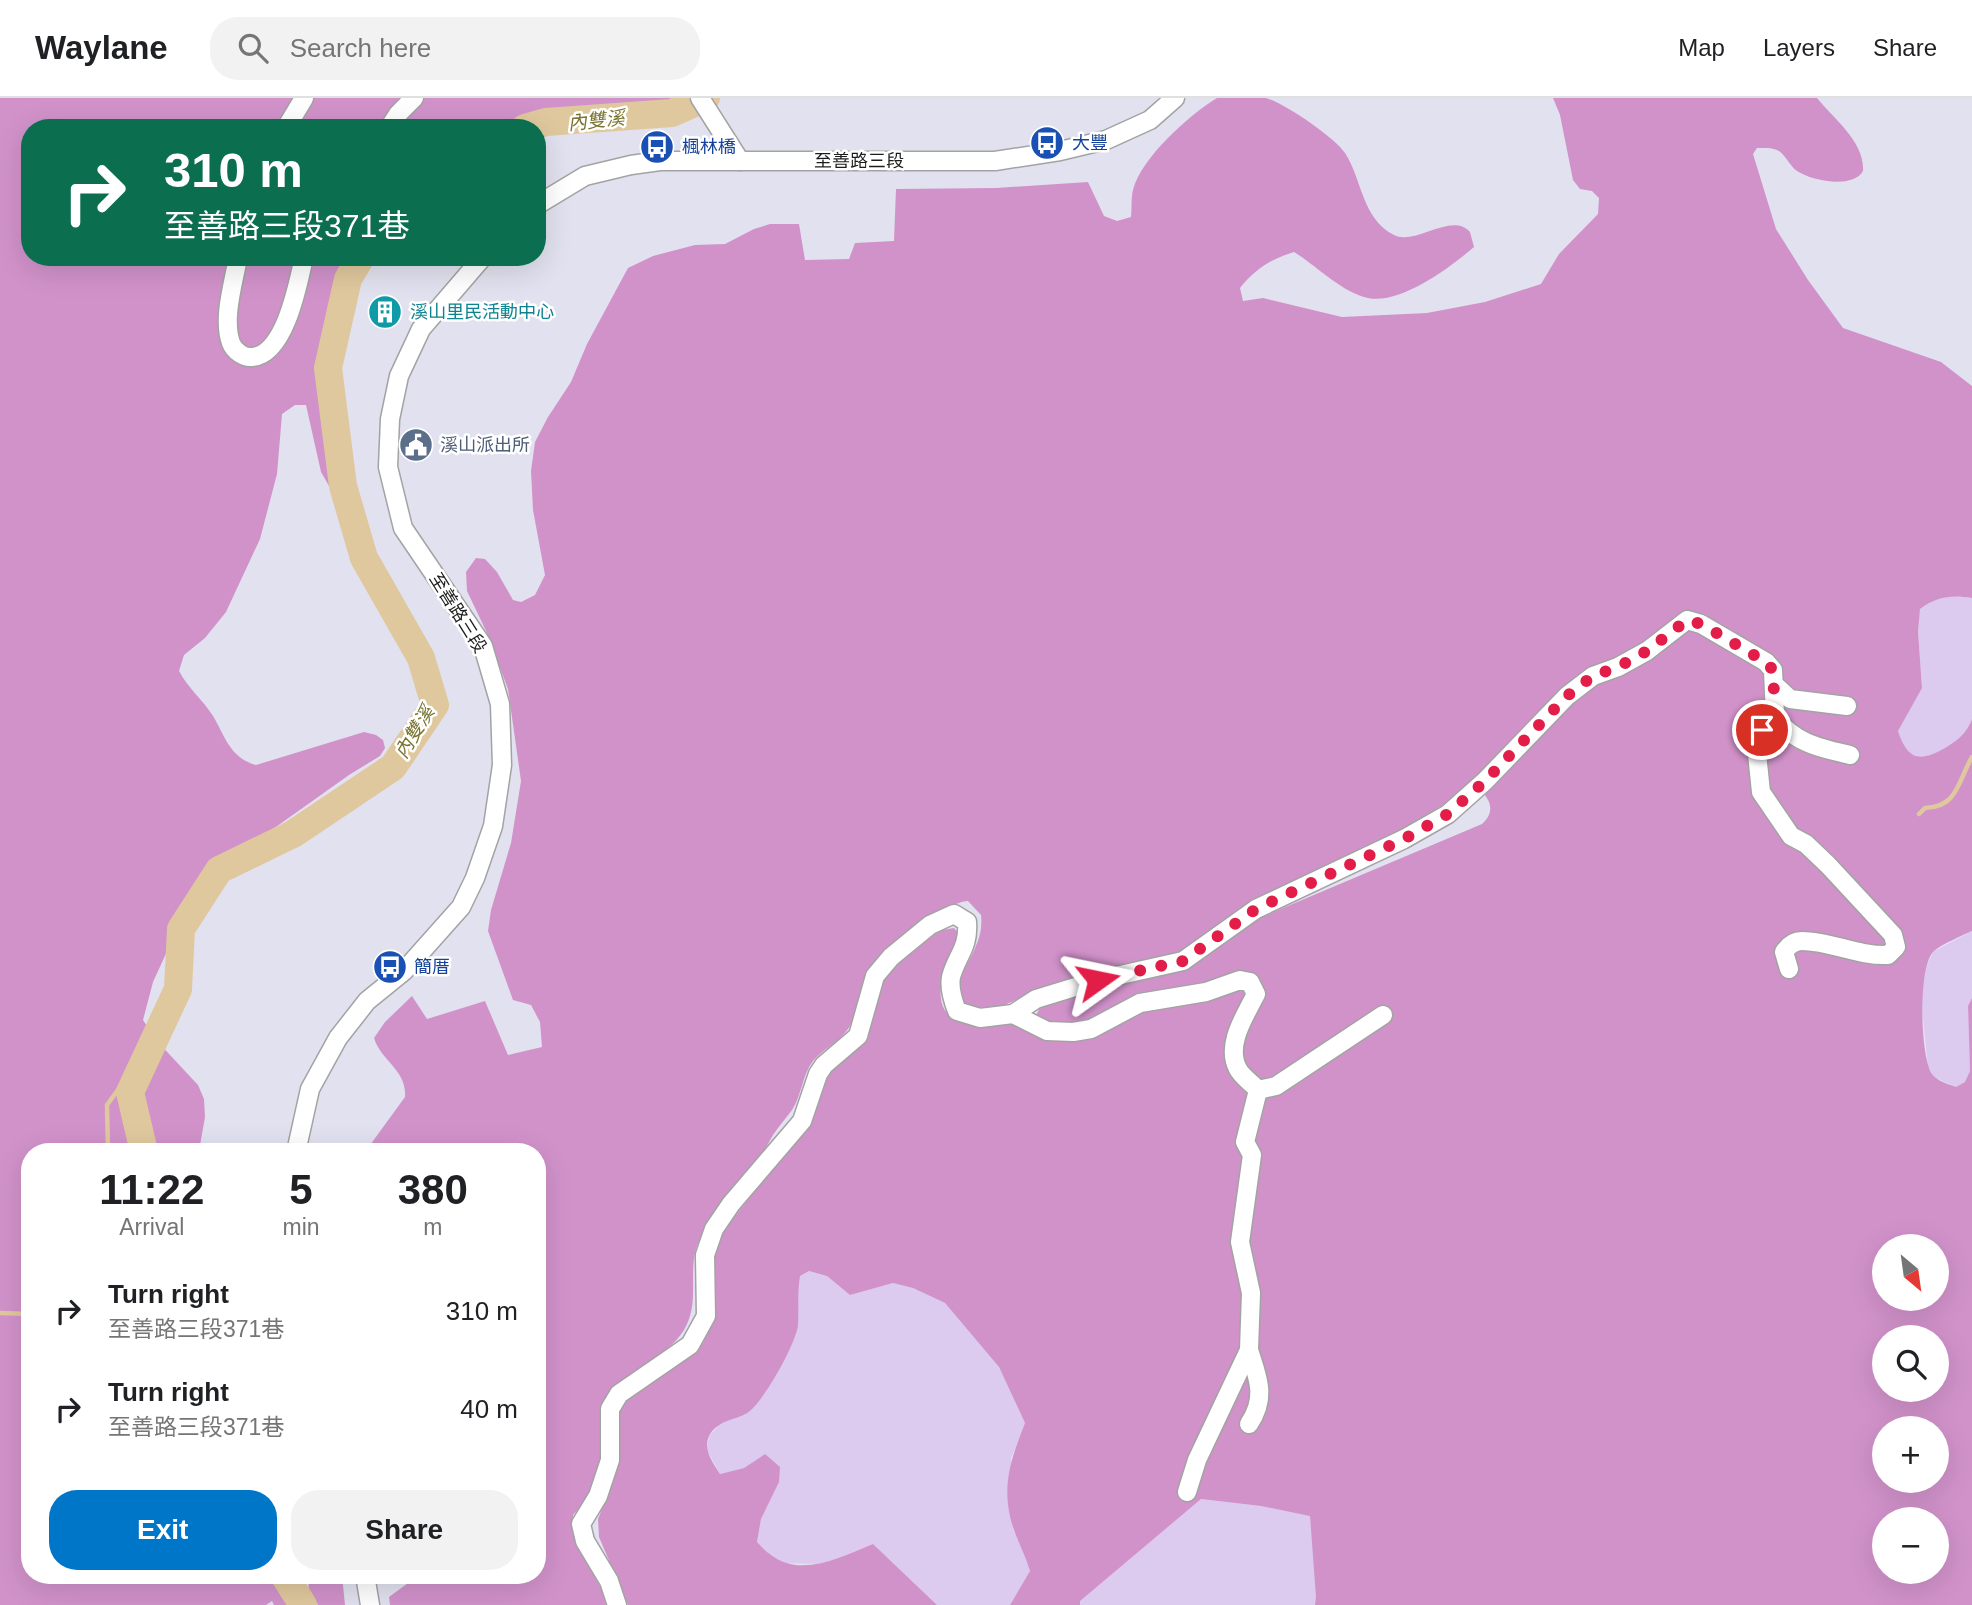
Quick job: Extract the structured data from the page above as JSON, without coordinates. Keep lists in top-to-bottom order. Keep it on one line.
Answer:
{"streets":{"street":["至善路三段"]},"water":["內雙溪"],"places":{"bus stop":["大豐","楓林橋","簡厝"],"building":["溪山里民活動中心"],"public building":["溪山派出所"]},"north":"bottom right","page":{"header":"Waylane","search":"Search here","nav":["Map","Layers","Share"],"turn":["310 m","至善路三段371巷"],"eta":["11:22","Arrival","5","min","380","m"],"map_buttons":["+","−"],"list":[{"name":"Turn right","note":"至善路三段371巷","value":"310 m"},{"name":"Turn right","note":"至善路三段371巷","value":"40 m"}],"buttons":["Exit","Share"]}}
